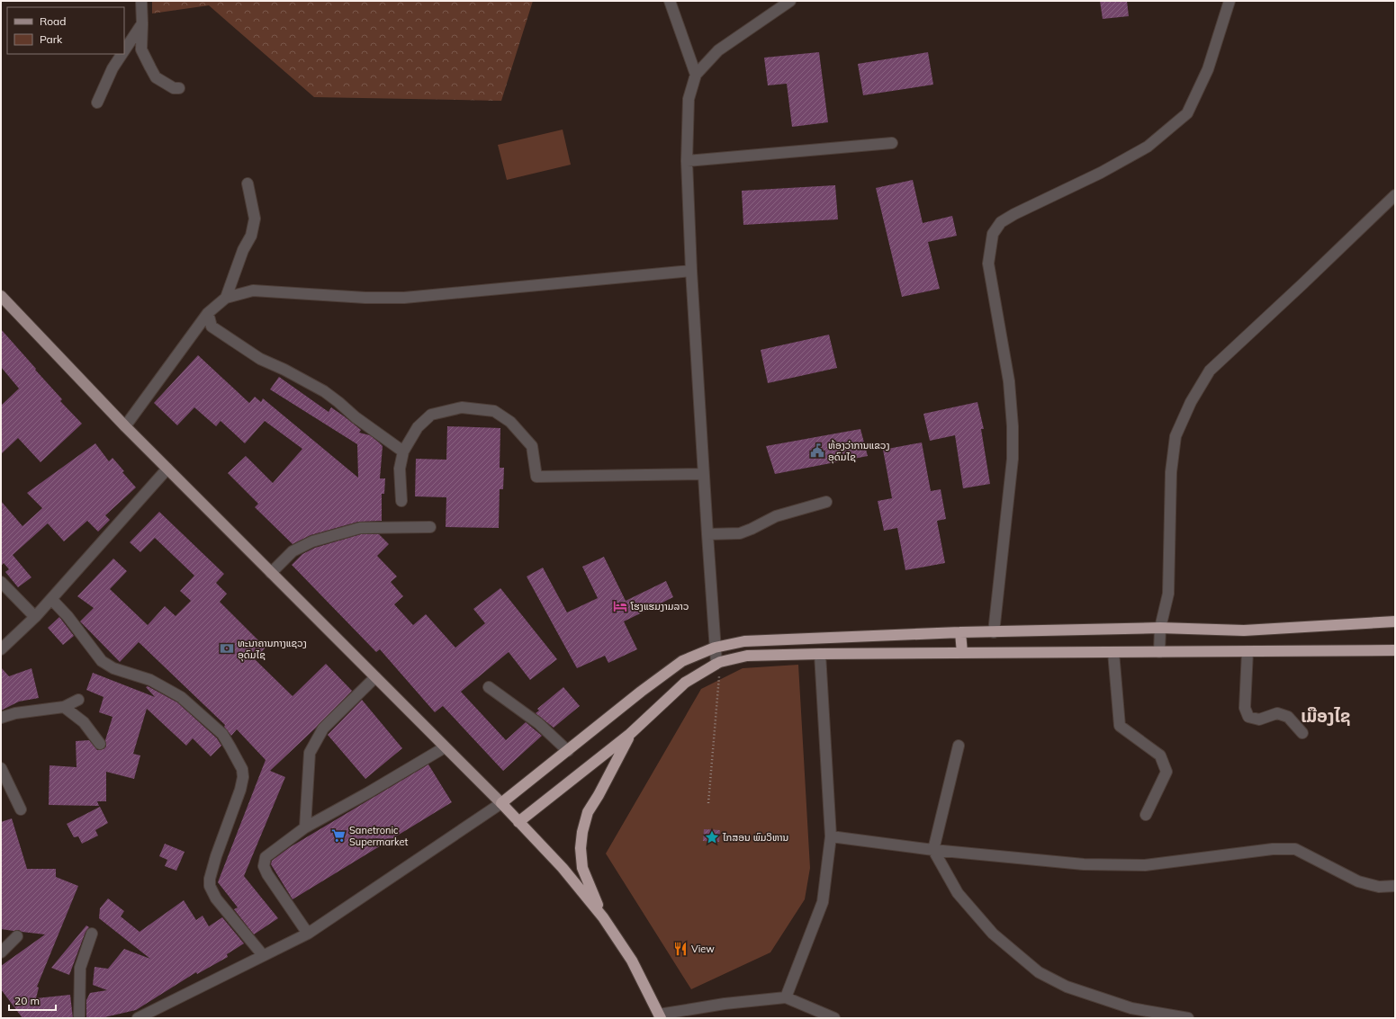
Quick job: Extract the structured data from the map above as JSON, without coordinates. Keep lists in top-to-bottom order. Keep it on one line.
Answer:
{"districts":["ເມືອງໄຊ"],"places":{"public building":["ຫ້ອງວ່າການແຂວງ ອຸດົມໄຊ"],"hotel":["ໂຮງແຮມງາມລາວ"],"bank":["ທະນາຄານກາງແຊວງ ອຸດົມໄຊ"],"supermarket":["Sanetronic Supermarket"],"place":["ໄກສອນ ພົມວິຫານ"],"restaurant":["View"]},"legend":["Road","Park"],"scale_bar":"20 m"}
